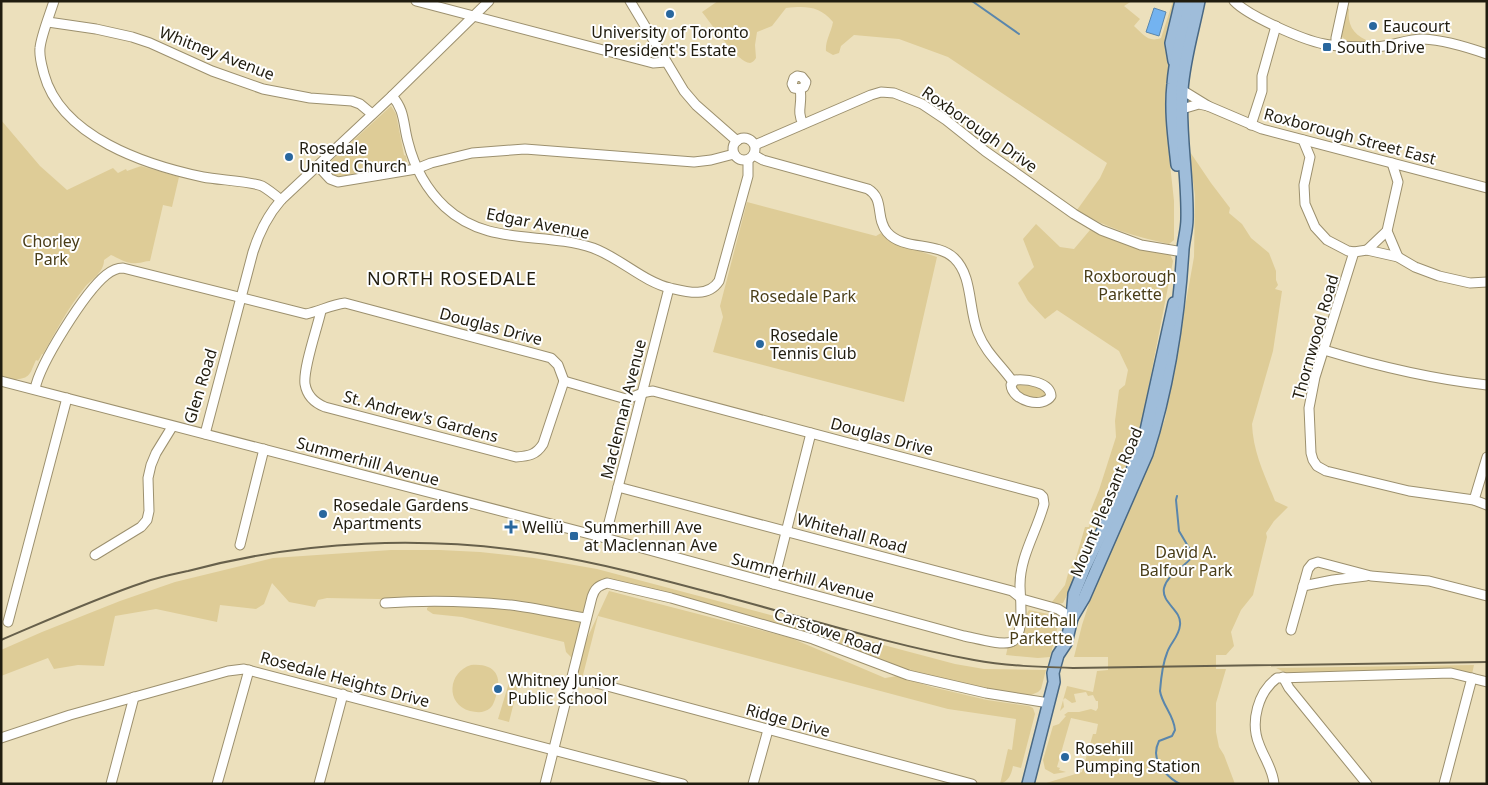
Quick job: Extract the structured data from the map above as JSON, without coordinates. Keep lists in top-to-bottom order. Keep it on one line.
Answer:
{"streets":{"main road":["Mount Pleasant Road"],"street":["Whitney Avenue","Roxborough Drive","Roxborough Street East","Edgar Avenue","Douglas Drive","Thornwood Road","Glen Road","Maclennan Avenue","St. Andrew's Gardens","Summerhill Avenue","Whitehall Road","Carstowe Road","Rosedale Heights Drive","Ridge Drive"]},"crossings":[["Whitney Avenue","Glen Road"],["Roxborough Drive","Edgar Avenue"],["Roxborough Drive","Mount Pleasant Road"],["Roxborough Street East","Thornwood Road"],["Roxborough Street East","Mount Pleasant Road"],["Edgar Avenue","Maclennan Avenue"],["Douglas Drive","Glen Road"],["Douglas Drive","Maclennan Avenue"],["Douglas Drive","St. Andrew's Gardens"],["Douglas Drive","Summerhill Avenue"],["Douglas Drive","Whitehall Road"],["Glen Road","Summerhill Avenue"],["Maclennan Avenue","Summerhill Avenue"],["Maclennan Avenue","Whitehall Road"],["Summerhill Avenue","Whitehall Road"],["Mount Pleasant Road","Whitehall Road"],["Mount Pleasant Road","Carstowe Road"]],"districts":["NORTH ROSEDALE"],"parks":["Chorley Park","Roxborough Parkette","Rosedale Park","David A. Balfour Park","Whitehall Parkette"],"places":{"other":["University of Toronto President's Estate","Eaucourt","Rosedale United Church","Rosedale Tennis Club","Rosedale Gardens Apartments","Whitney Junior Public School","Rosehill Pumping Station"],"transit":["South Drive","Summerhill Ave at Maclennan Ave"],"health":["Wellü"]}}
